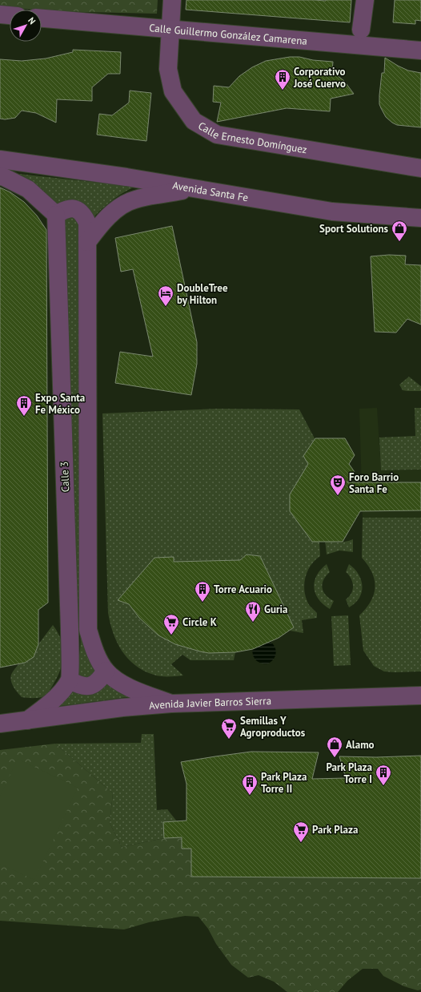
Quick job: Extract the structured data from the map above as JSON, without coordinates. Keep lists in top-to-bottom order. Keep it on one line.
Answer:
{"streets":{"street":["Calle Guillermo González Camarena","Calle Ernesto Domínguez","Avenida Santa Fe","Calle 3","Avenida Javier Barros Sierra"]},"crossings":[["Calle Guillermo González Camarena","Calle Ernesto Domínguez"]],"places":{"building":["Corporativo José Cuervo","Expo Santa Fe México","Torre Acuario","Park Plaza Torre I","Park Plaza Torre II"],"shop":["Sport Solutions","Alamo"],"hotel":["DoubleTree by Hilton"],"theatre":["Foro Barrio Santa Fe"],"restaurant":["Guria"],"supermarket":["Circle K","Semillas Y Agroproductos","Park Plaza"]},"north":"top right"}
